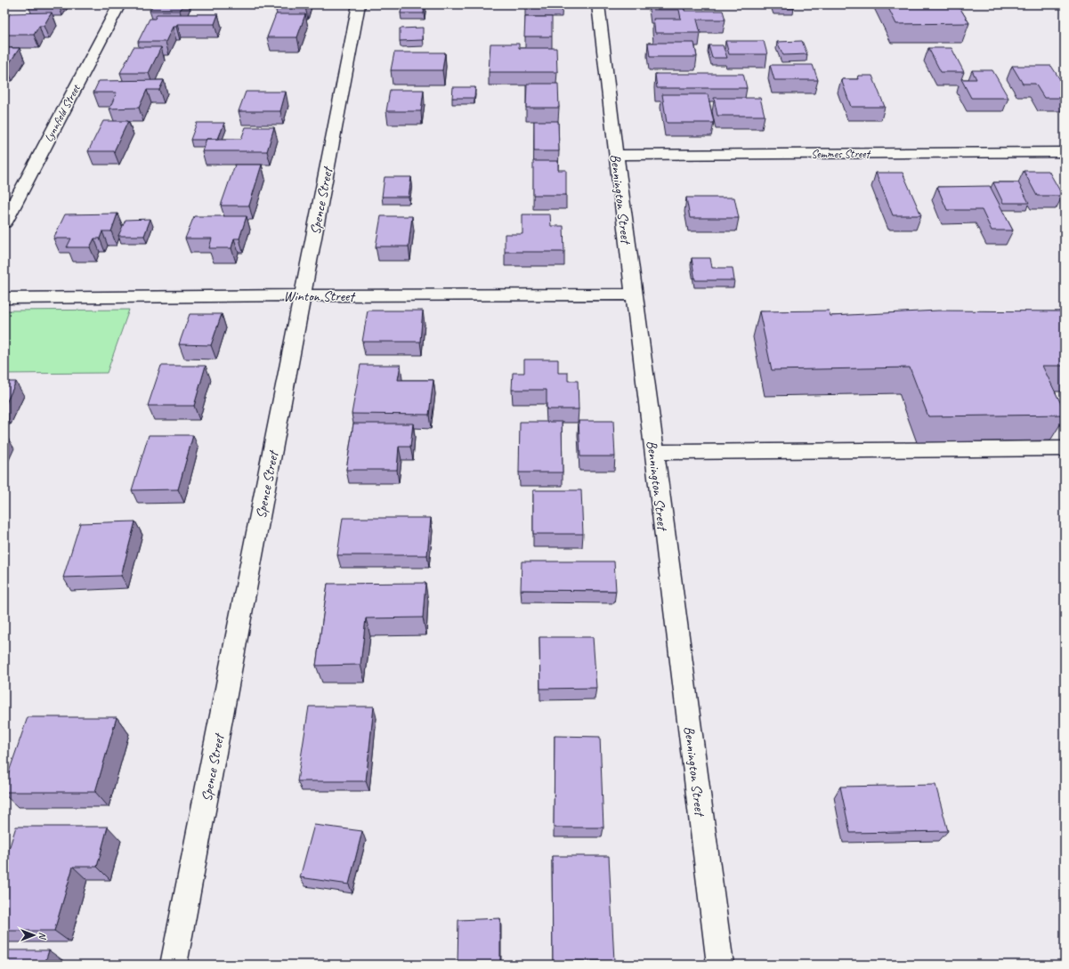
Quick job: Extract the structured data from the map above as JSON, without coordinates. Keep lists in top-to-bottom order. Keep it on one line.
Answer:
{"streets":{"street":["Lynnfield Street","Semmes Street","Bennington Street","Spence Street","Winton Street"]},"crossings":[["Semmes Street","Bennington Street"],["Bennington Street","Winton Street"],["Spence Street","Winton Street"]],"north":"right"}
